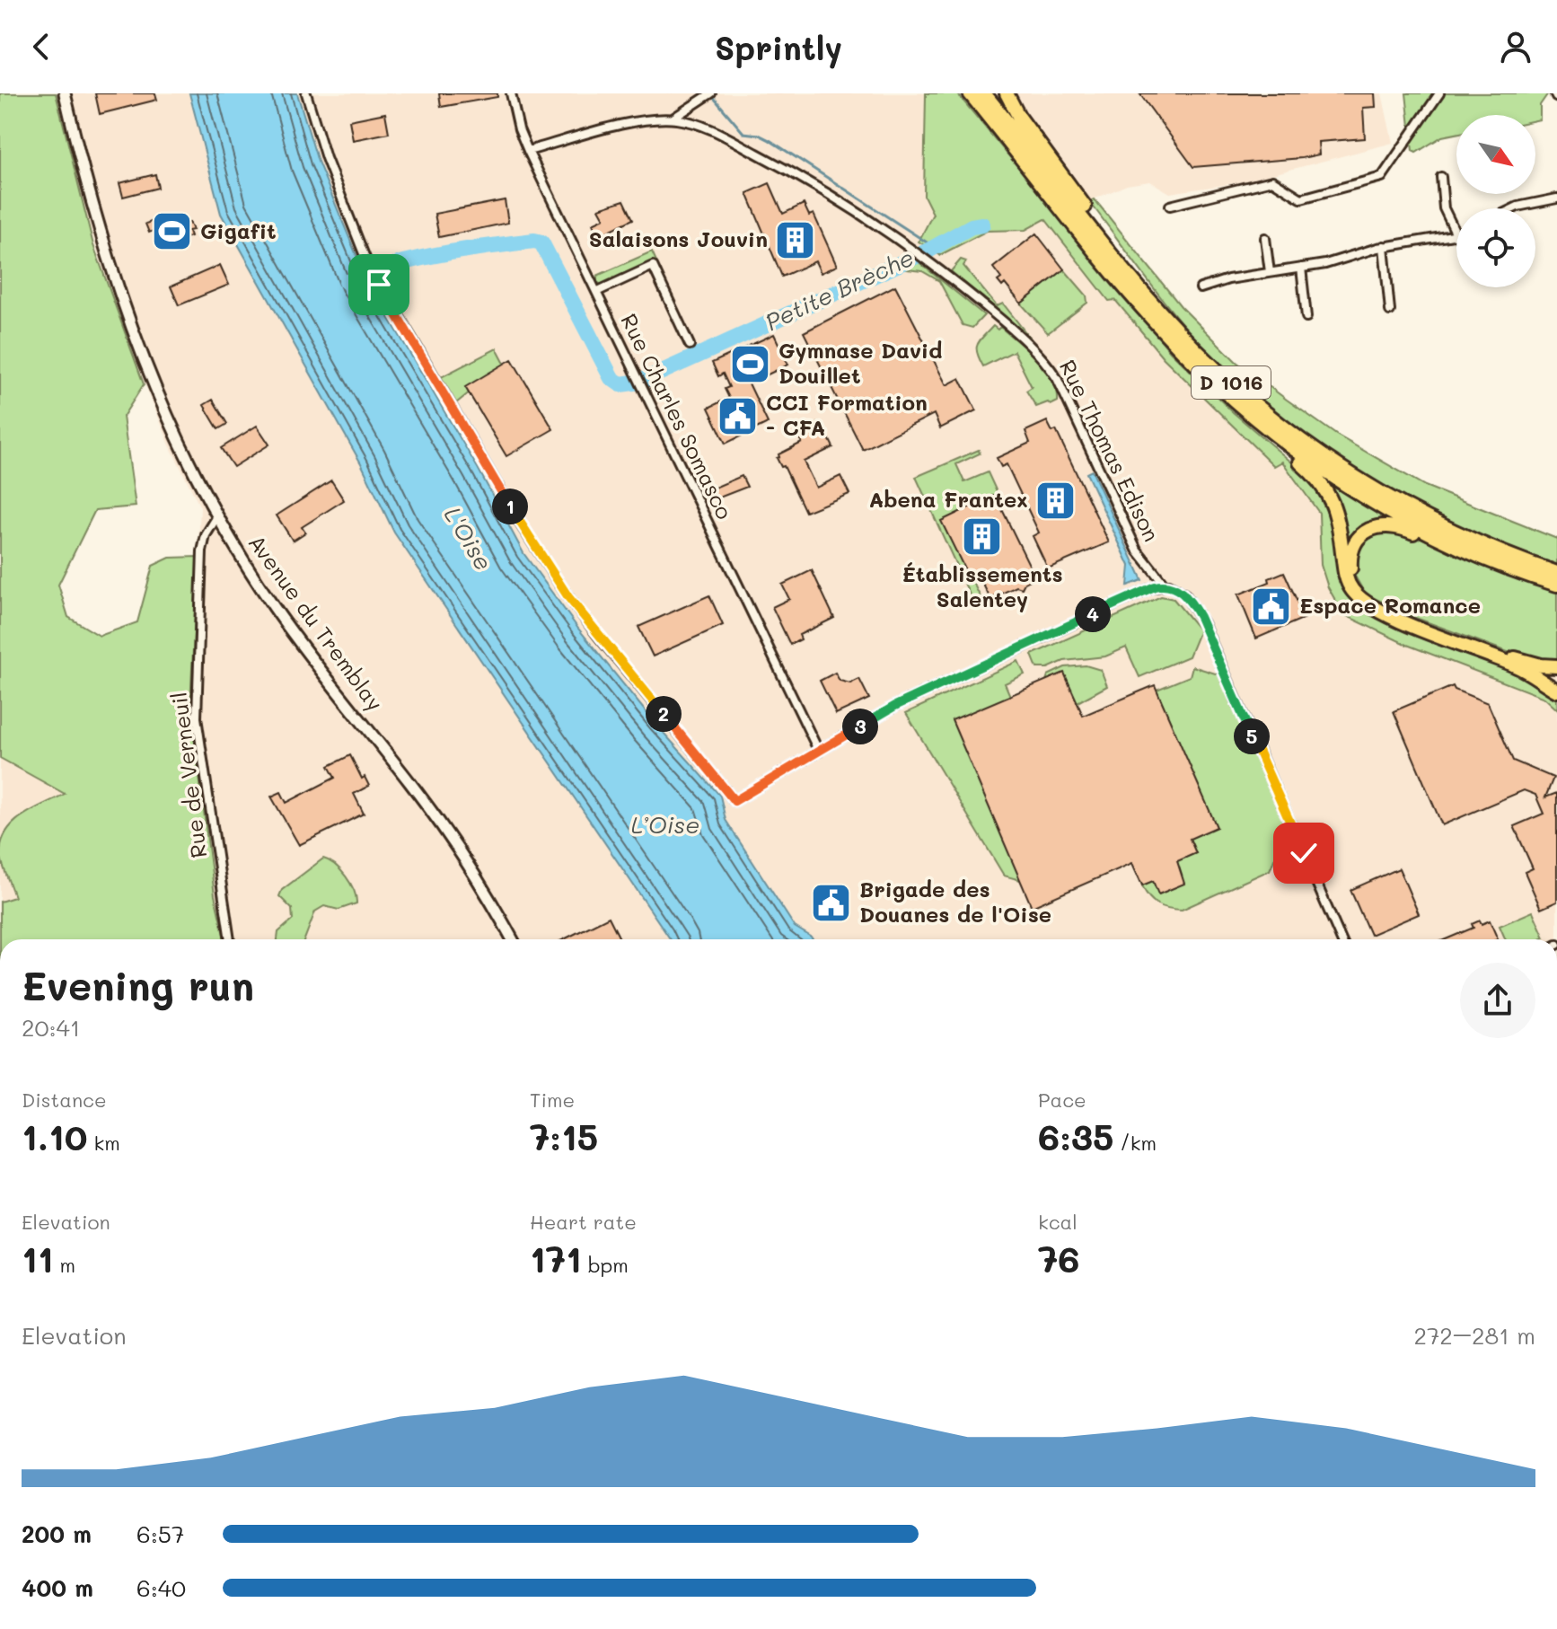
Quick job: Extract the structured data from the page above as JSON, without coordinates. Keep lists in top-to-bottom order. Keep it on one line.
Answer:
{"streets":{"highway":["D 1016"],"main road":["Avenue du Tremblay"],"street":["Rue Charles Somasco","Rue Thomas Edison","Rue de Verneuil"]},"crossings":[["Rue Charles Somasco","Rue Thomas Edison"],["Avenue du Tremblay","Rue de Verneuil"]],"water":["Petite Brèche","L'Oise","L’Oise"],"places":{"sports":["Gigafit","Gymnase David Douillet"],"building":["Salaisons Jouvin","Abena Frantex","Établissements Salentey"],"public building":["CCI Formation - CFA","Espace Romance","Brigade des Douanes de l'Oise"]},"north":"bottom right","page":{"header":"Sprintly","pins":["1","4","2","3","5"],"heading":["Evening run","20:41"],"stats":[["Distance","1.10 km"],["Time","7:15"],["Pace","6:35 /km"],["Elevation","11 m"],["Heart rate","171 bpm"],["kcal","76"]],"chart":["Elevation","272–281 m"],"list":[{"name":"200 m","note":"6:57"},{"name":"400 m","note":"6:40"}]}}
